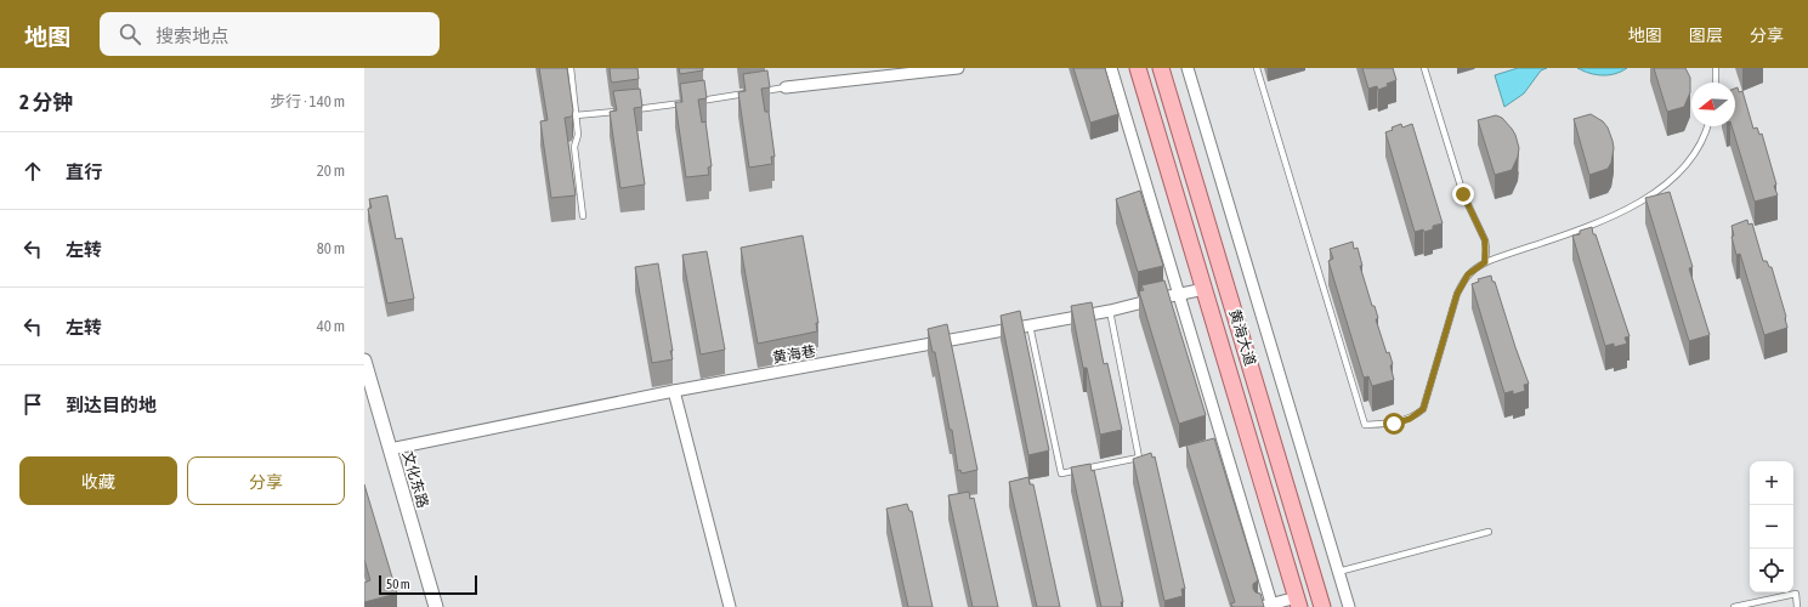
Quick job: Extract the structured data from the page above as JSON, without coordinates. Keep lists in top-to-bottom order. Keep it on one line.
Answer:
{"streets":{"main road":["黄海大道"],"street":["黄海巷","文化东路"]},"crossings":[["黄海大道","黄海巷"],["黄海巷","文化东路"]],"scale_bar":"50 m","north":"left","page":{"header":"地图","search":"搜索地点","nav":["地图","图层","分享"],"heading":["2 分钟","步行 · 140 m"],"list":[["直行","20 m"],["左转","80 m"],["左转","40 m"],"到达目的地"],"buttons":["收藏","分享"],"map_buttons":["+","−"],"scale":"50 m"}}
